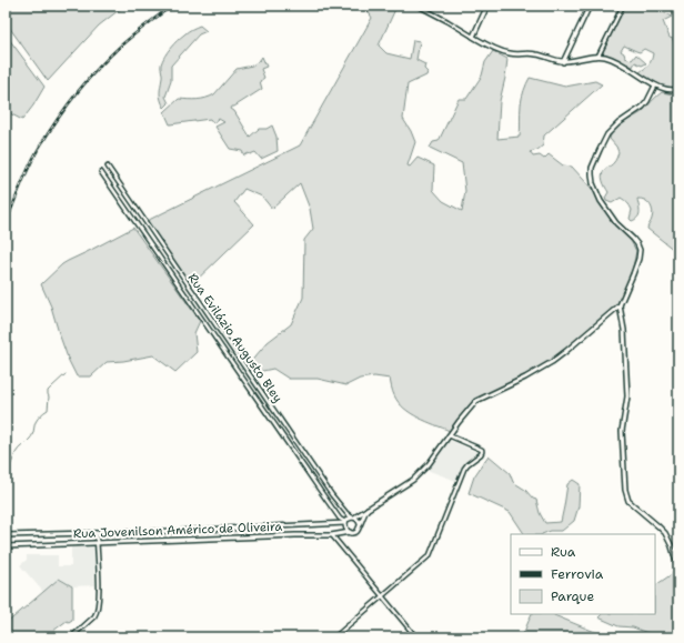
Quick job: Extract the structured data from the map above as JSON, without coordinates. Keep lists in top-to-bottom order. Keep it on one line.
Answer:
{"streets":{"main road":["Rua Jovenilson Américo de Oliveira"],"street":["Rua Evilázio Augusto Bley"]},"crossings":[["Rua Evilázio Augusto Bley","Rua Jovenilson Américo de Oliveira"]],"legend":["Rua","Ferrovia","Parque"]}
